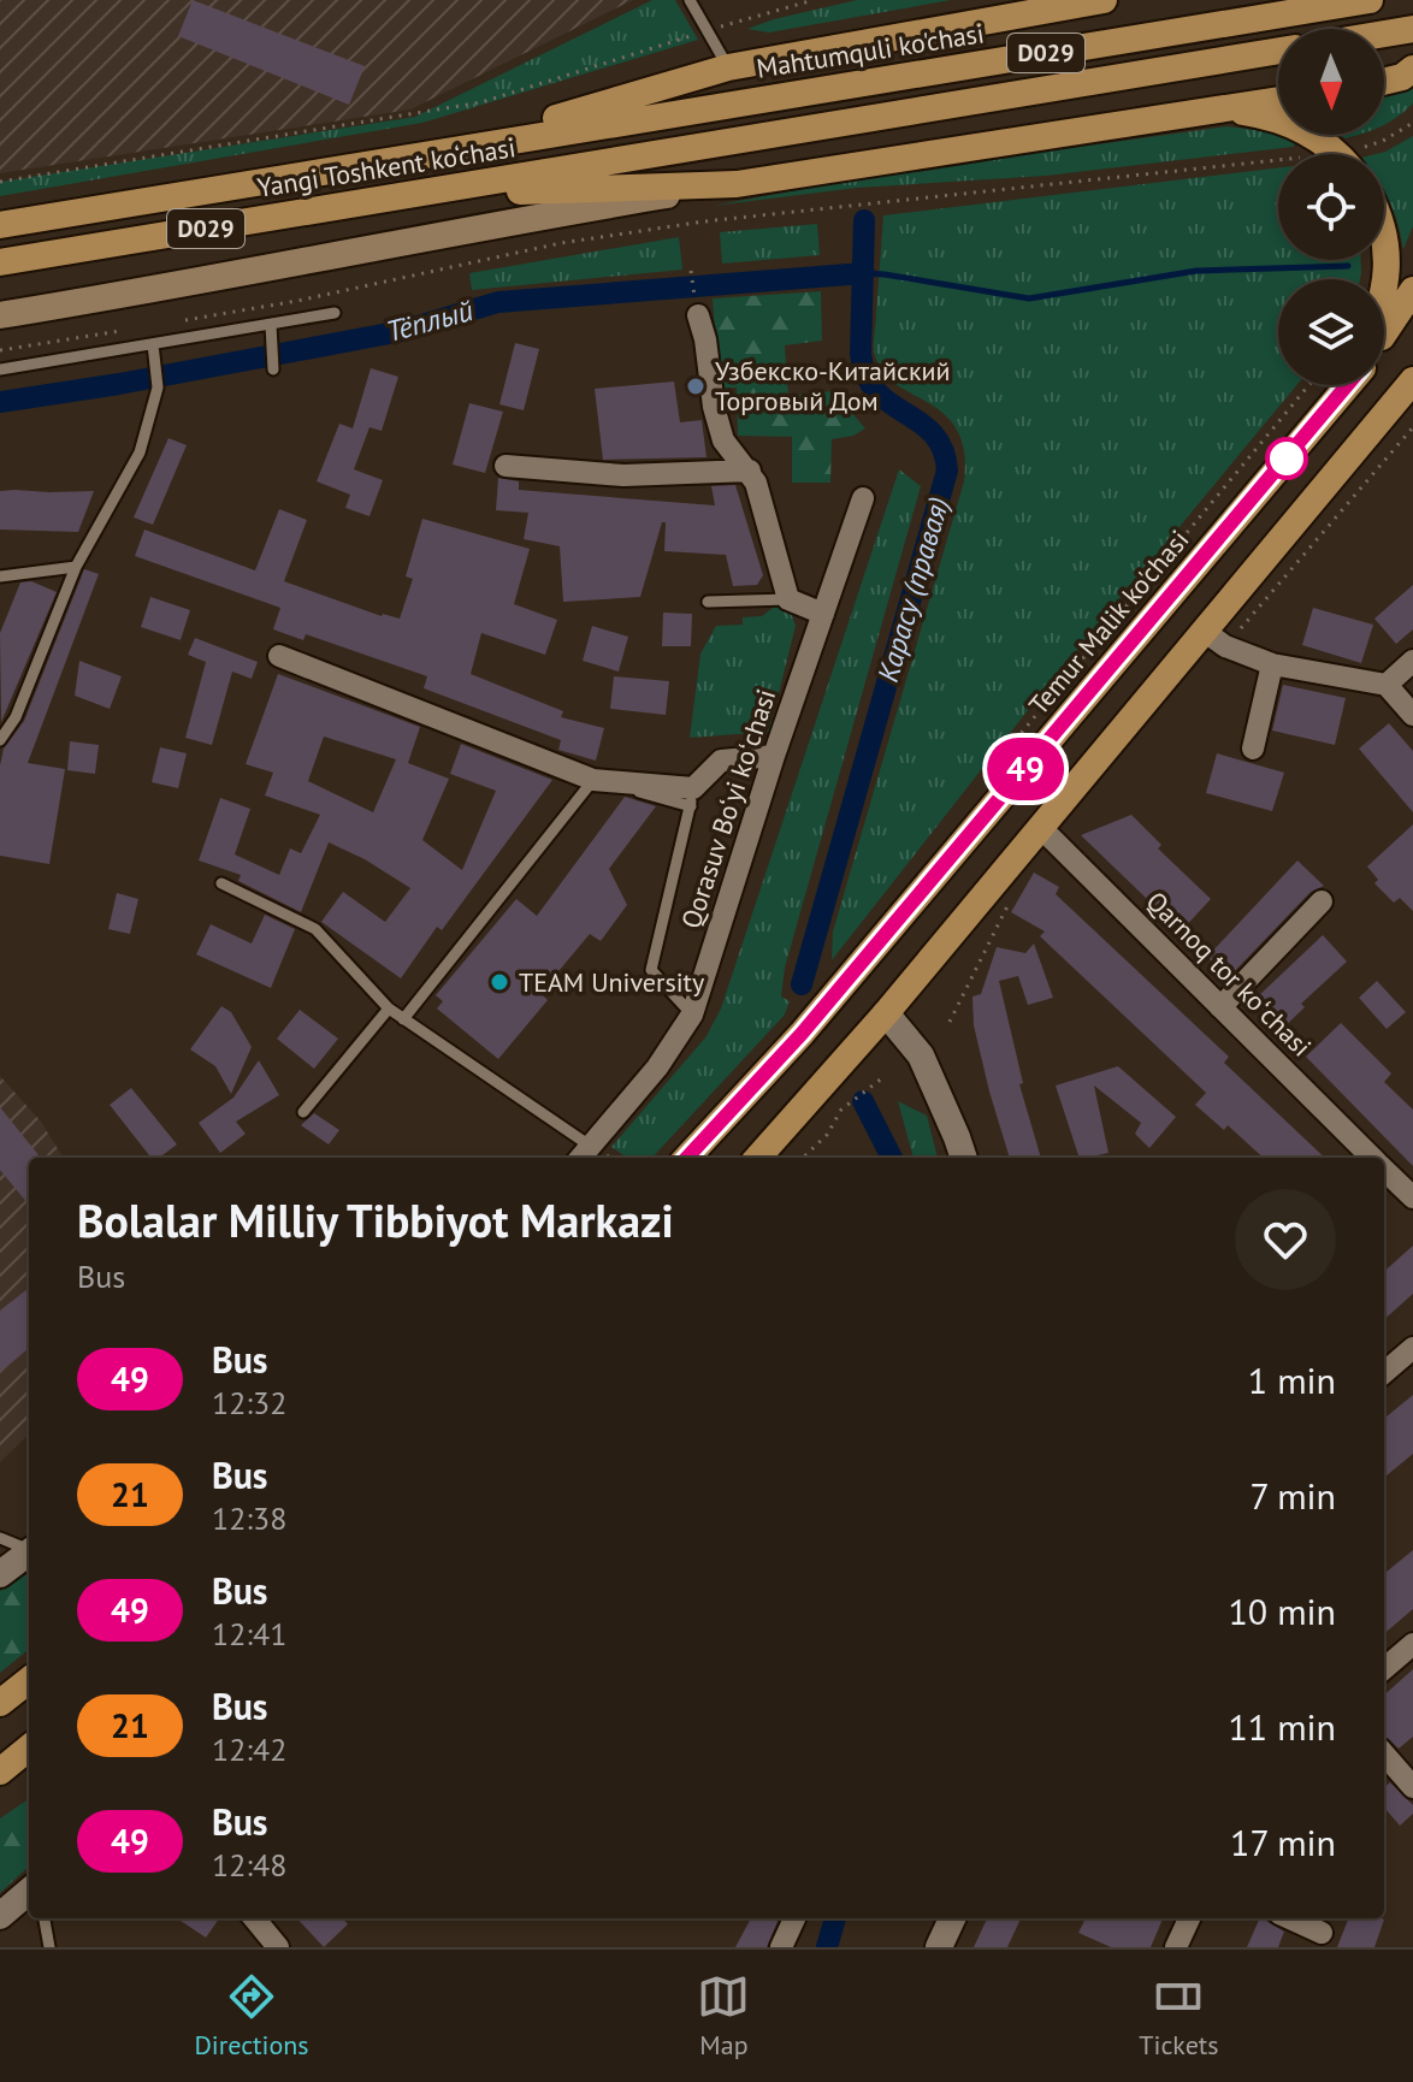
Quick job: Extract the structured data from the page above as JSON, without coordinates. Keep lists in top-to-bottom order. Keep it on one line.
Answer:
{"streets":{"highway":["Mahtumquli ko'chasi","D029","Yangi Toshkent ko‘chasi","Temur Malik ko'chasi"],"street":["Qorasuv Bo‘yi koʻchasi","Qarnoq tor koʻchasi"]},"crossings":[["Mahtumquli ko'chasi","Yangi Toshkent ko‘chasi"]],"water":["Тёплый","Карасу (правая)"],"places":["Узбекско-Китайский Торговый Дом","TEAM University"],"lines":["bus line 49"],"north":"bottom","page":{"on_map":"49","heading":["Bolalar Milliy Tibbiyot Markazi","Bus"],"list":[{"mark":"49","name":"Bus","note":"12:32","value":"1 min"},{"mark":"21","name":"Bus","note":"12:38","value":"7 min"},{"mark":"49","name":"Bus","note":"12:41","value":"10 min"},{"mark":"21","name":"Bus","note":"12:42","value":"11 min"},{"mark":"49","name":"Bus","note":"12:48","value":"17 min"}],"tabs":["Directions","Map","Tickets"]}}
